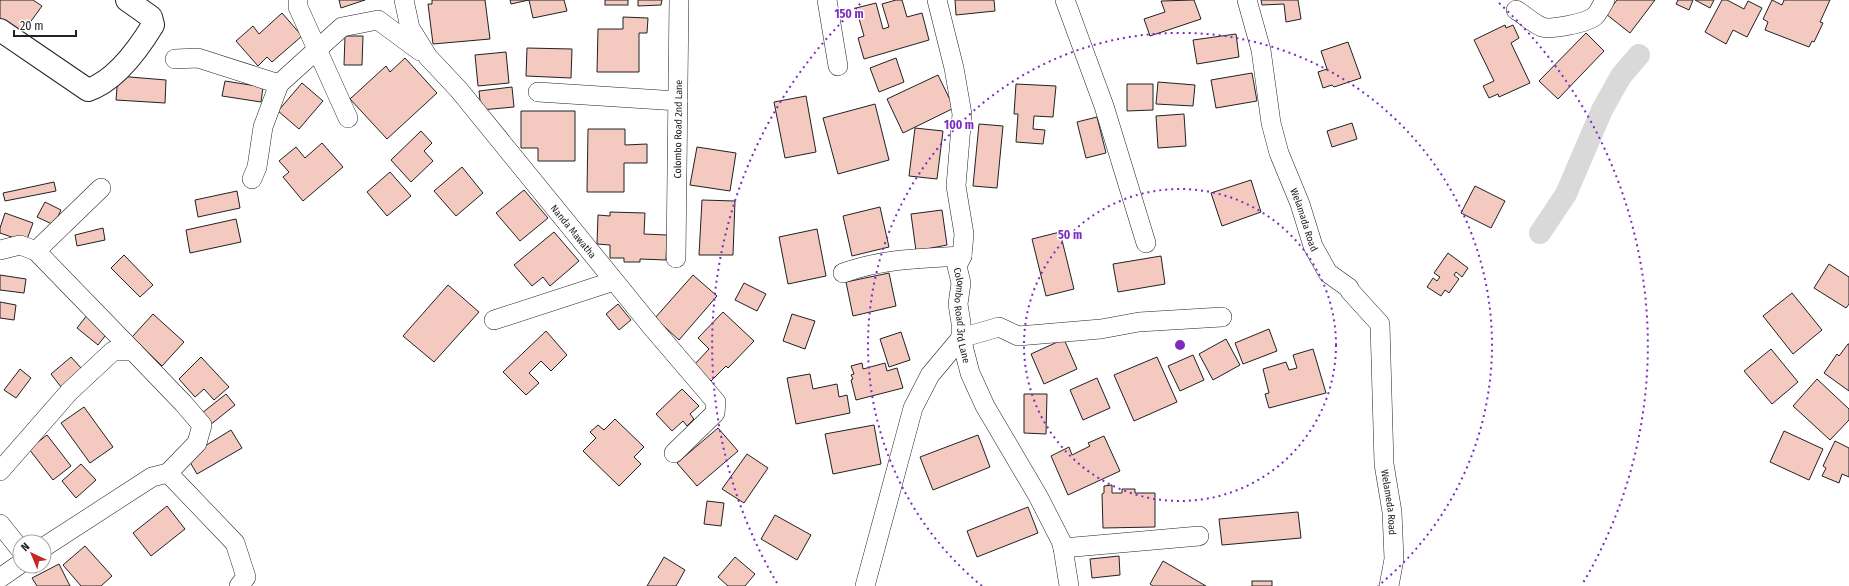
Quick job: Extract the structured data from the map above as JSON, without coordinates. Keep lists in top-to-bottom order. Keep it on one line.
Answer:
{"streets":{"street":["Colombo Road 2nd Lane","Welamada Road","Nanda Mawatha","Colombo Road 3rd Lane","Welameda Road"]},"crossings":[["Welamada Road","Welameda Road"]],"scale_bar":"20 m","north":"top left","rings":["150 m","100 m","50 m"]}
